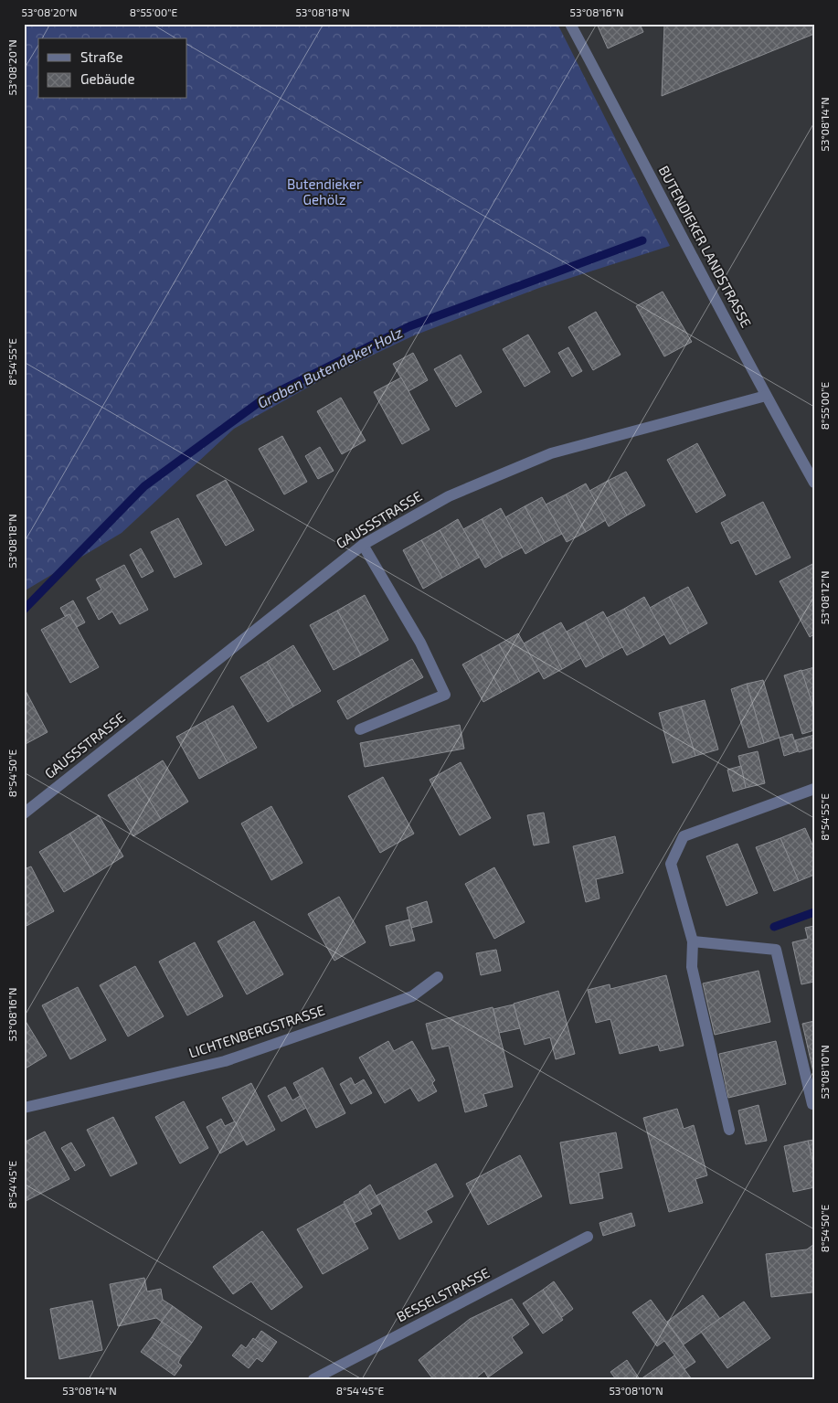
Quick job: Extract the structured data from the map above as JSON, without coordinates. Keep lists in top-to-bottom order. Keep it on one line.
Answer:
{"streets":{"street":["BUTENDIEKER LANDSTRASSE","GAUSSSTRASSE","LICHTENBERGSTRASSE","BESSELSTRASSE"]},"crossings":[["BUTENDIEKER LANDSTRASSE","GAUSSSTRASSE"]],"water":["Graben Butendeker Holz"],"parks":["Butendieker Gehölz"],"legend":["Straße","Gebäude"],"coordinates":["53°08'20\"N","8°55'00\"E","53°08'18\"N","53°08'16\"N","53°08'14\"N","8°54'55\"E","53°08'12\"N","8°54'50\"E","53°08'10\"N","8°54'45\"E"]}
